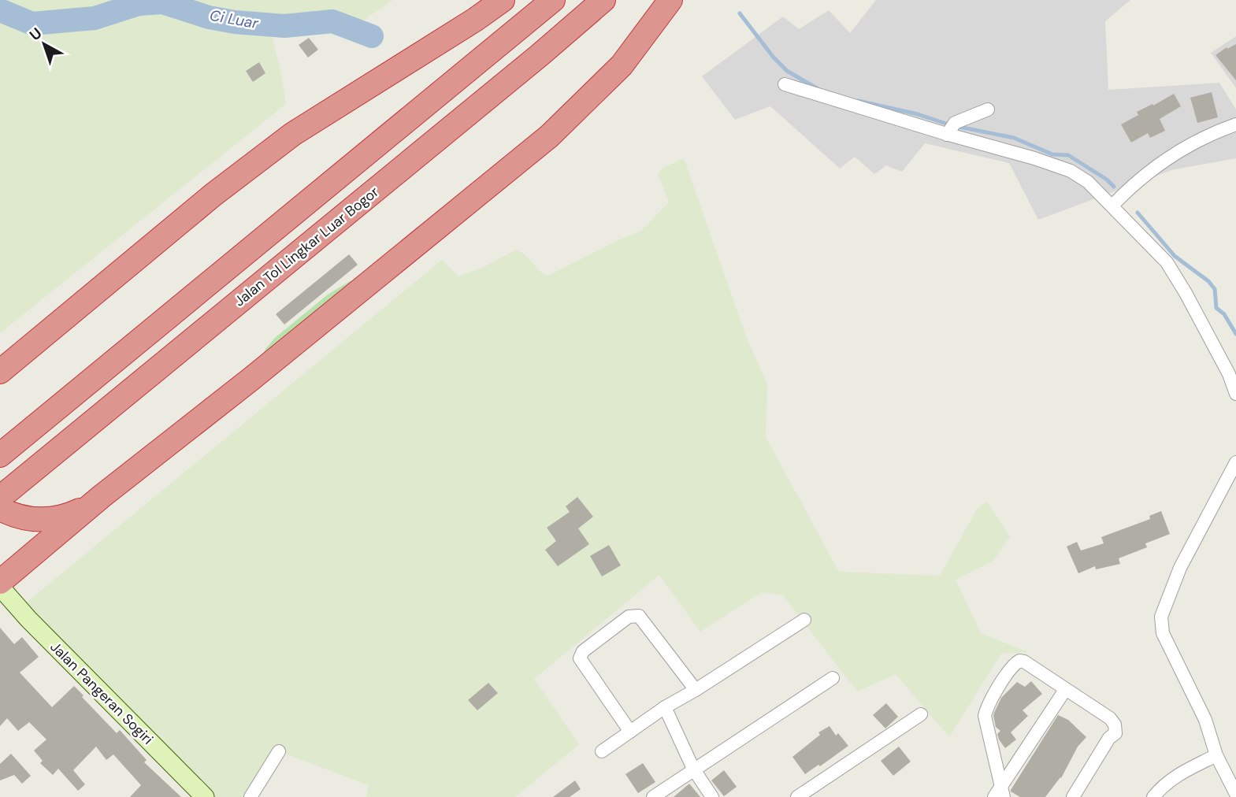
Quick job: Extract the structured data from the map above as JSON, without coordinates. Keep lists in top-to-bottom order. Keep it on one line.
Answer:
{"streets":{"highway":["Jalan Tol Lingkar Luar Bogor"],"street":["Jalan Pangeran Sogiri"]},"water":["Ci Luar"],"north":"top left"}
